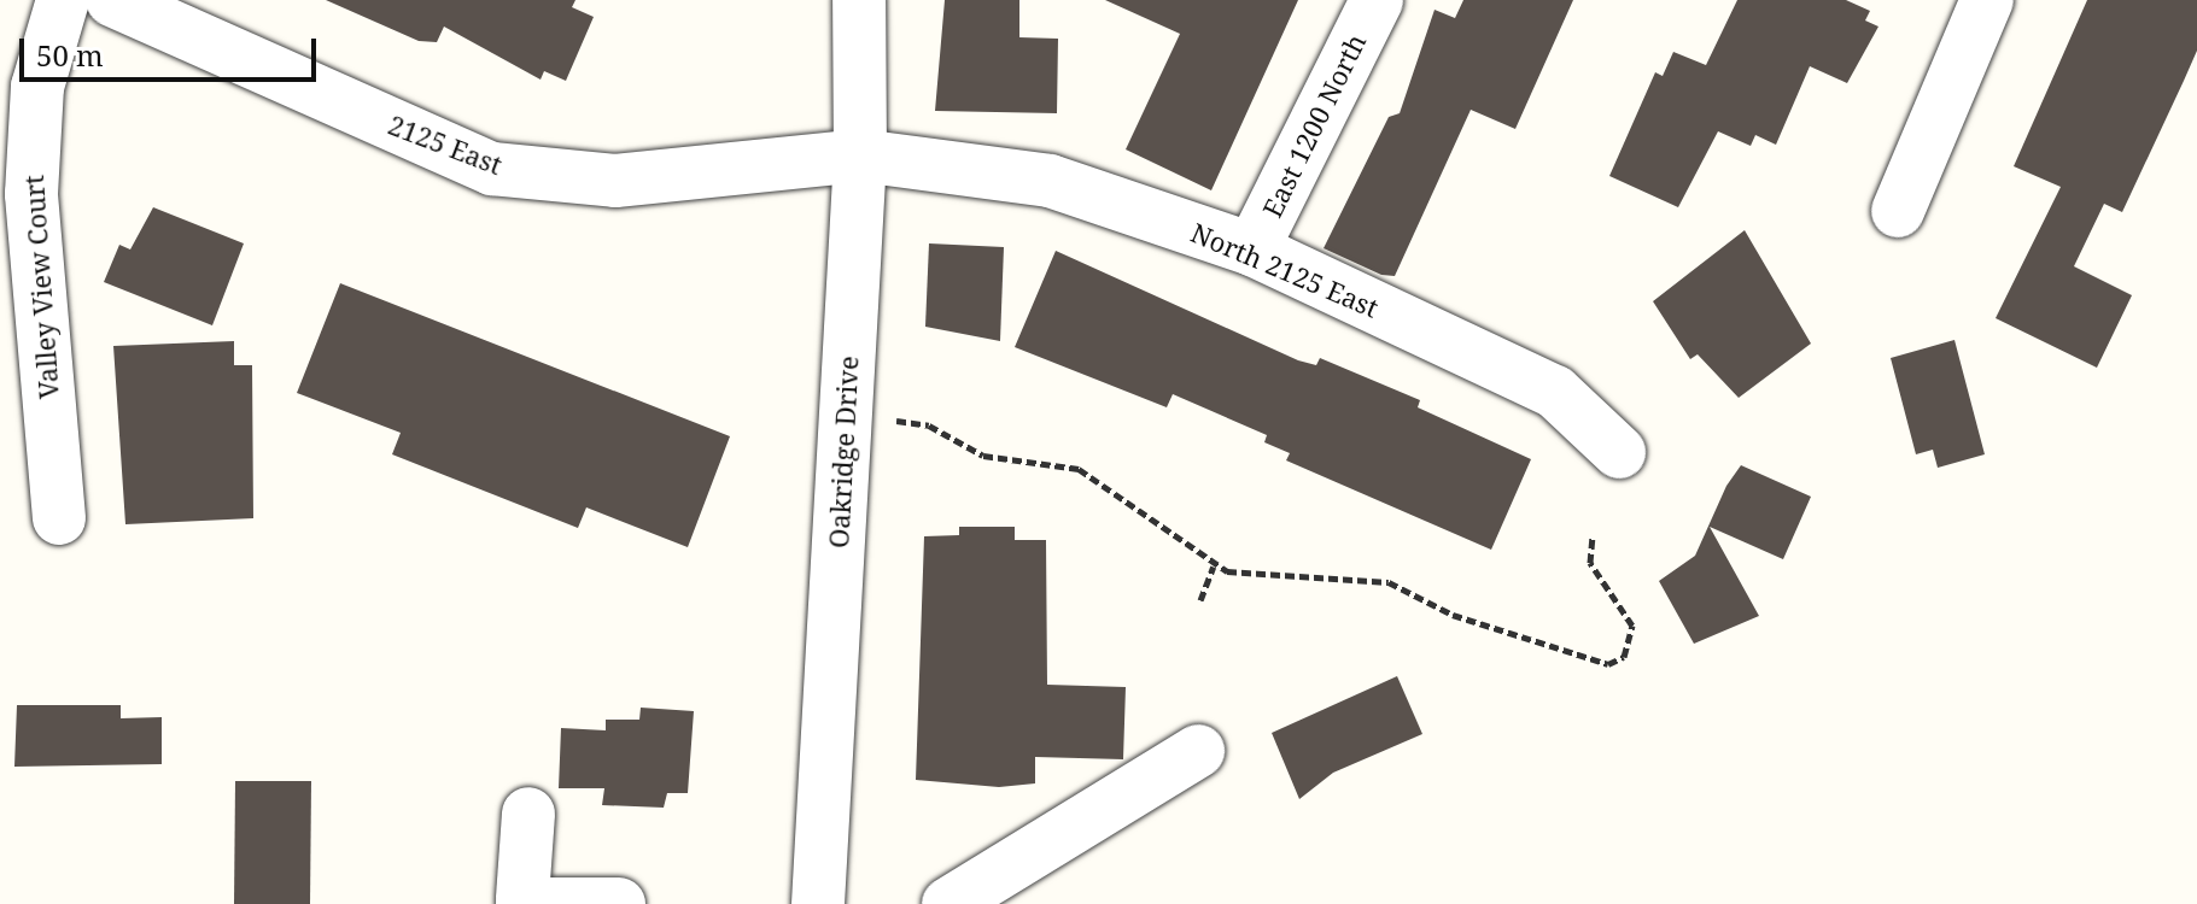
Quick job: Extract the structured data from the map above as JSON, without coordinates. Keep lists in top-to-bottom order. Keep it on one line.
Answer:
{"streets":{"street":["East 1200 North","2125 East","North 2125 East","Valley View Court","Oakridge Drive"]},"crossings":[["East 1200 North","North 2125 East"],["2125 East","North 2125 East"],["2125 East","Oakridge Drive"],["North 2125 East","Oakridge Drive"]],"scale_bar":"50 m"}
